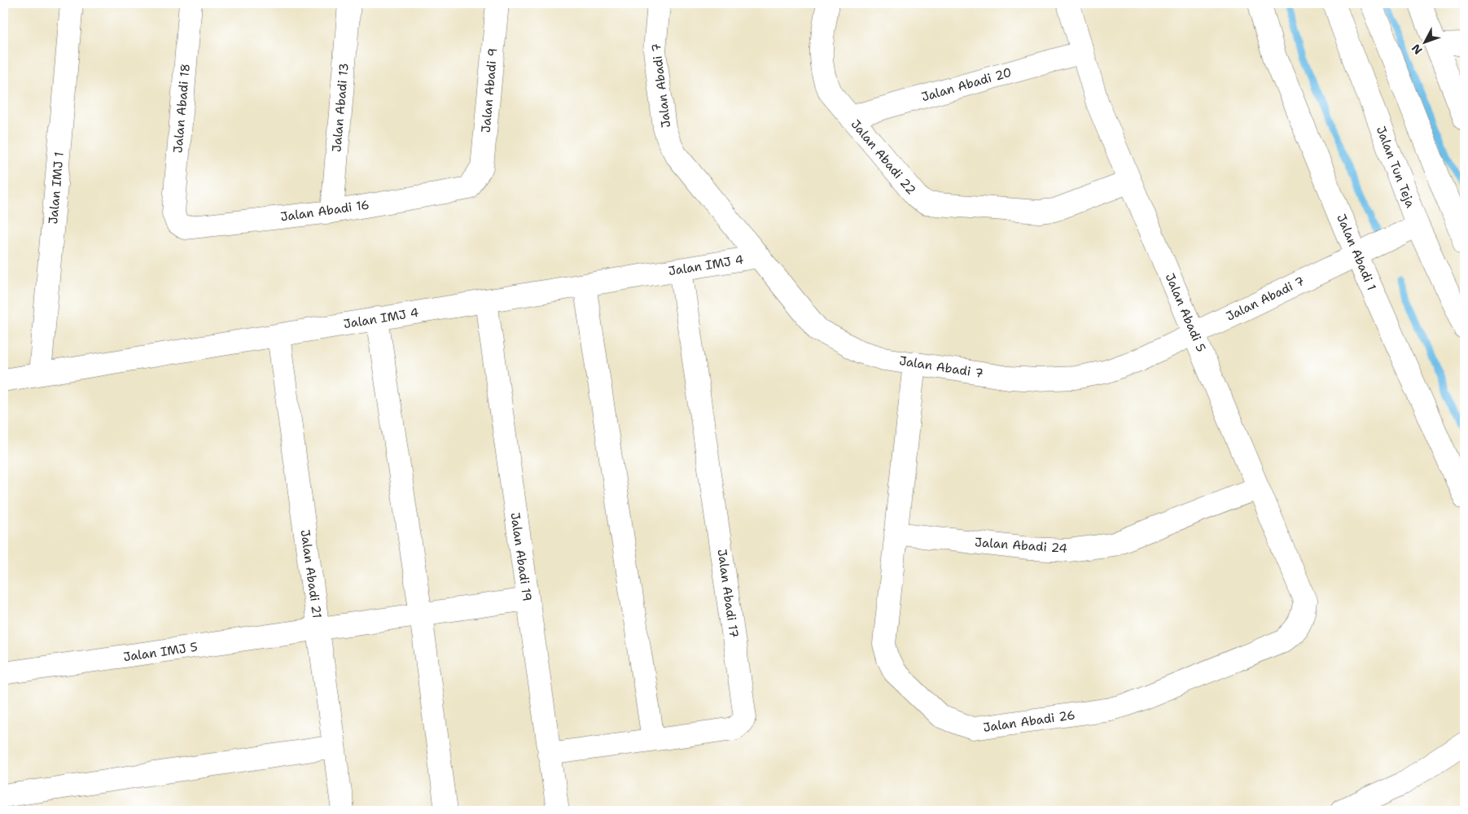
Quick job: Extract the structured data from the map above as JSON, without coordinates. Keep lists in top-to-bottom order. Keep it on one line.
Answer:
{"streets":{"street":["Jalan Abadi 20","Jalan Abadi 7","Jalan Abadi 9","Jalan Abadi 13","Jalan Abadi 18","Jalan Abadi 22","Jalan Tun Teja","Jalan IMJ 1","Jalan Abadi 16","Jalan Abadi 1","Jalan IMJ 4","Jalan Abadi 5","Jalan Abadi 24","Jalan Abadi 19","Jalan Abadi 21","Jalan Abadi 17","Jalan IMJ 5","Jalan Abadi 26"]},"crossings":[["Jalan Abadi 20","Jalan Abadi 22"],["Jalan Abadi 20","Jalan Abadi 5"],["Jalan Abadi 7","Jalan Tun Teja"],["Jalan Abadi 7","Jalan Abadi 1"],["Jalan Abadi 7","Jalan IMJ 4"],["Jalan Abadi 7","Jalan Abadi 5"],["Jalan Abadi 7","Jalan Abadi 26"],["Jalan Abadi 9","Jalan Abadi 16"],["Jalan Abadi 13","Jalan Abadi 16"],["Jalan Abadi 18","Jalan Abadi 16"],["Jalan Abadi 22","Jalan Abadi 5"],["Jalan IMJ 1","Jalan IMJ 4"],["Jalan IMJ 4","Jalan Abadi 19"],["Jalan IMJ 4","Jalan Abadi 21"],["Jalan IMJ 4","Jalan Abadi 17"],["Jalan Abadi 5","Jalan Abadi 24"],["Jalan Abadi 5","Jalan Abadi 26"],["Jalan Abadi 24","Jalan Abadi 26"],["Jalan Abadi 19","Jalan Abadi 17"],["Jalan Abadi 19","Jalan IMJ 5"],["Jalan Abadi 21","Jalan IMJ 5"]],"north":"bottom left"}
